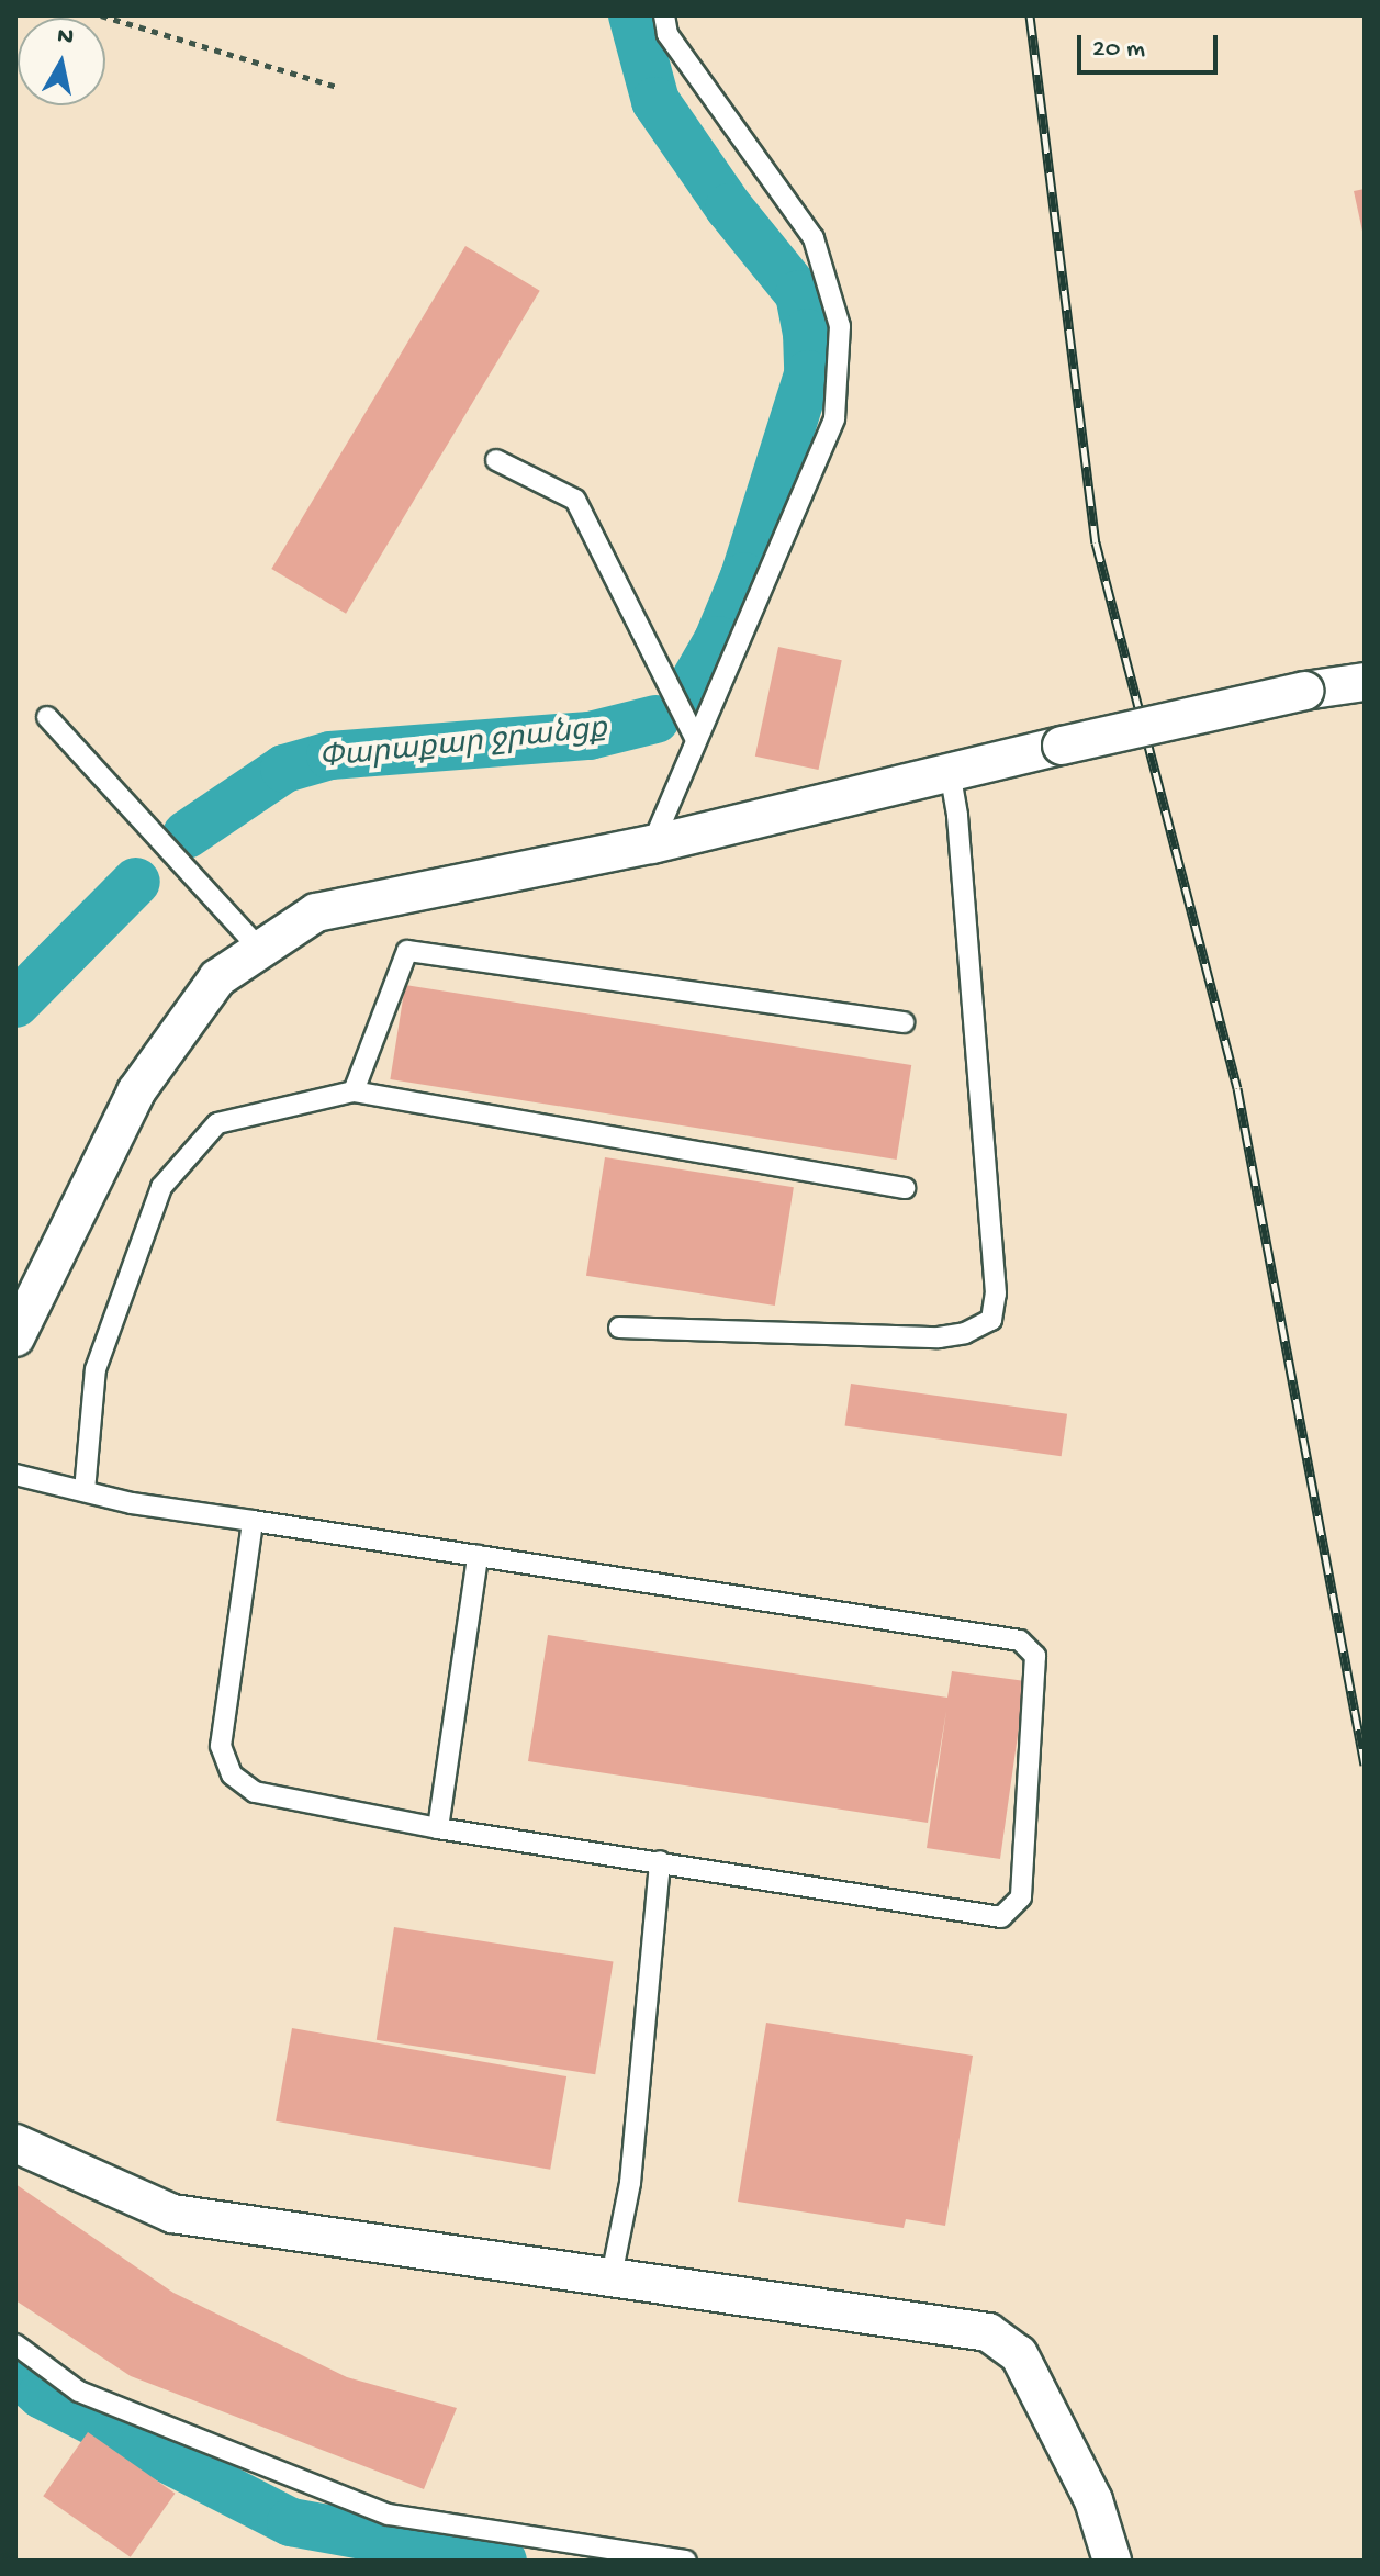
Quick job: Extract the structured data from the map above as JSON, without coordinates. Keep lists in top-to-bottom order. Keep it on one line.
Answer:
{"water":["Փարաքար ջրանցք"],"scale_bar":"20 m","north":"top"}
